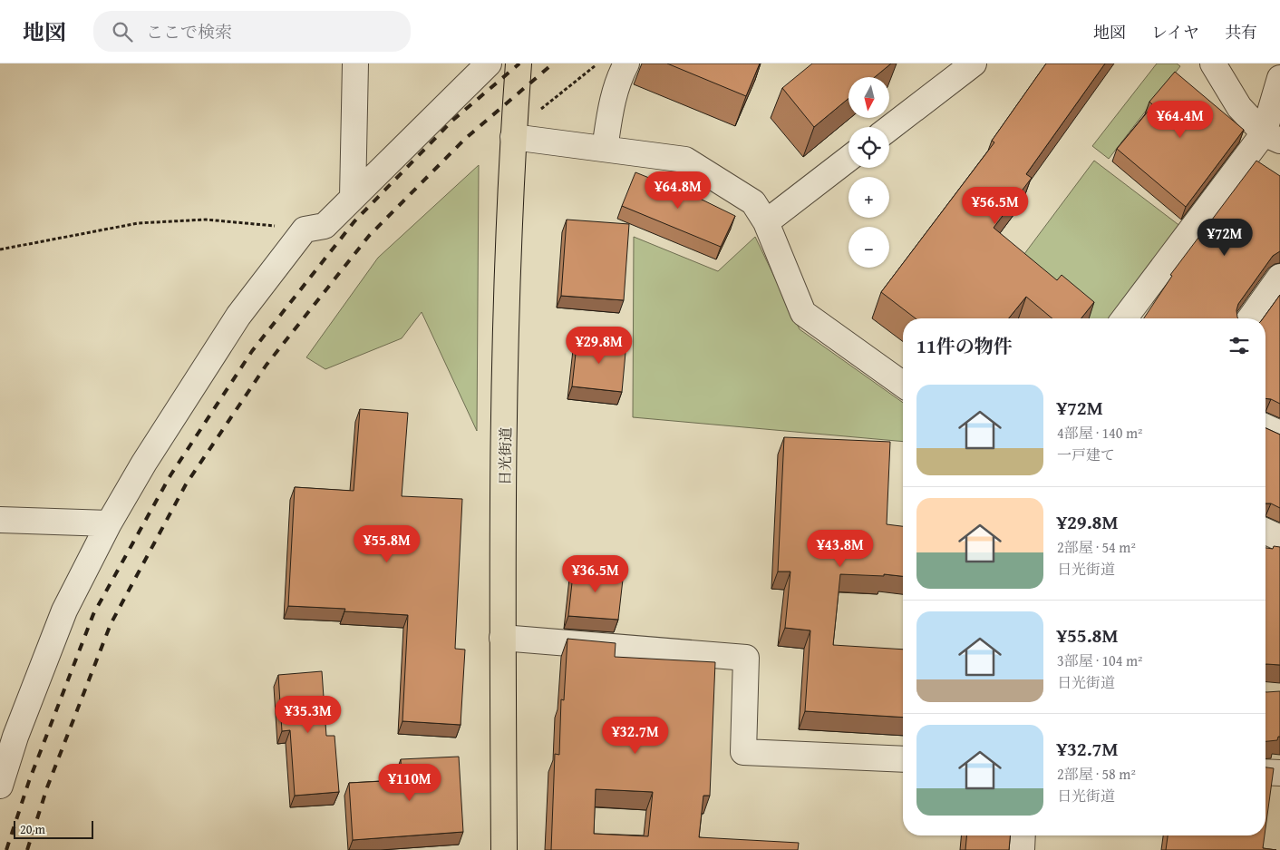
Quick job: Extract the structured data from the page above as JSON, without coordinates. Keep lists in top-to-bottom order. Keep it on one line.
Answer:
{"streets":{"main road":["日光街道"]},"scale_bar":"20 m","north":"bottom","page":{"header":"地図","search":"ここで検索","nav":["地図","レイヤ","共有"],"map_buttons":["+","−"],"price":["¥64.4M","¥64.8M","¥56.5M","¥72M","¥29.8M","¥55.8M","¥43.8M","¥36.5M","¥35.3M","¥32.7M","¥110M"],"heading":"11件の物件","list":[{"name":"¥72M","note":"4部屋 · 140 m² · 一戸建て"},{"name":"¥29.8M","note":"2部屋 · 54 m² · 日光街道"},{"name":"¥55.8M","note":"3部屋 · 104 m² · 日光街道"},{"name":"¥32.7M","note":"2部屋 · 58 m² · 日光街道"}],"scale":"20 m"}}
